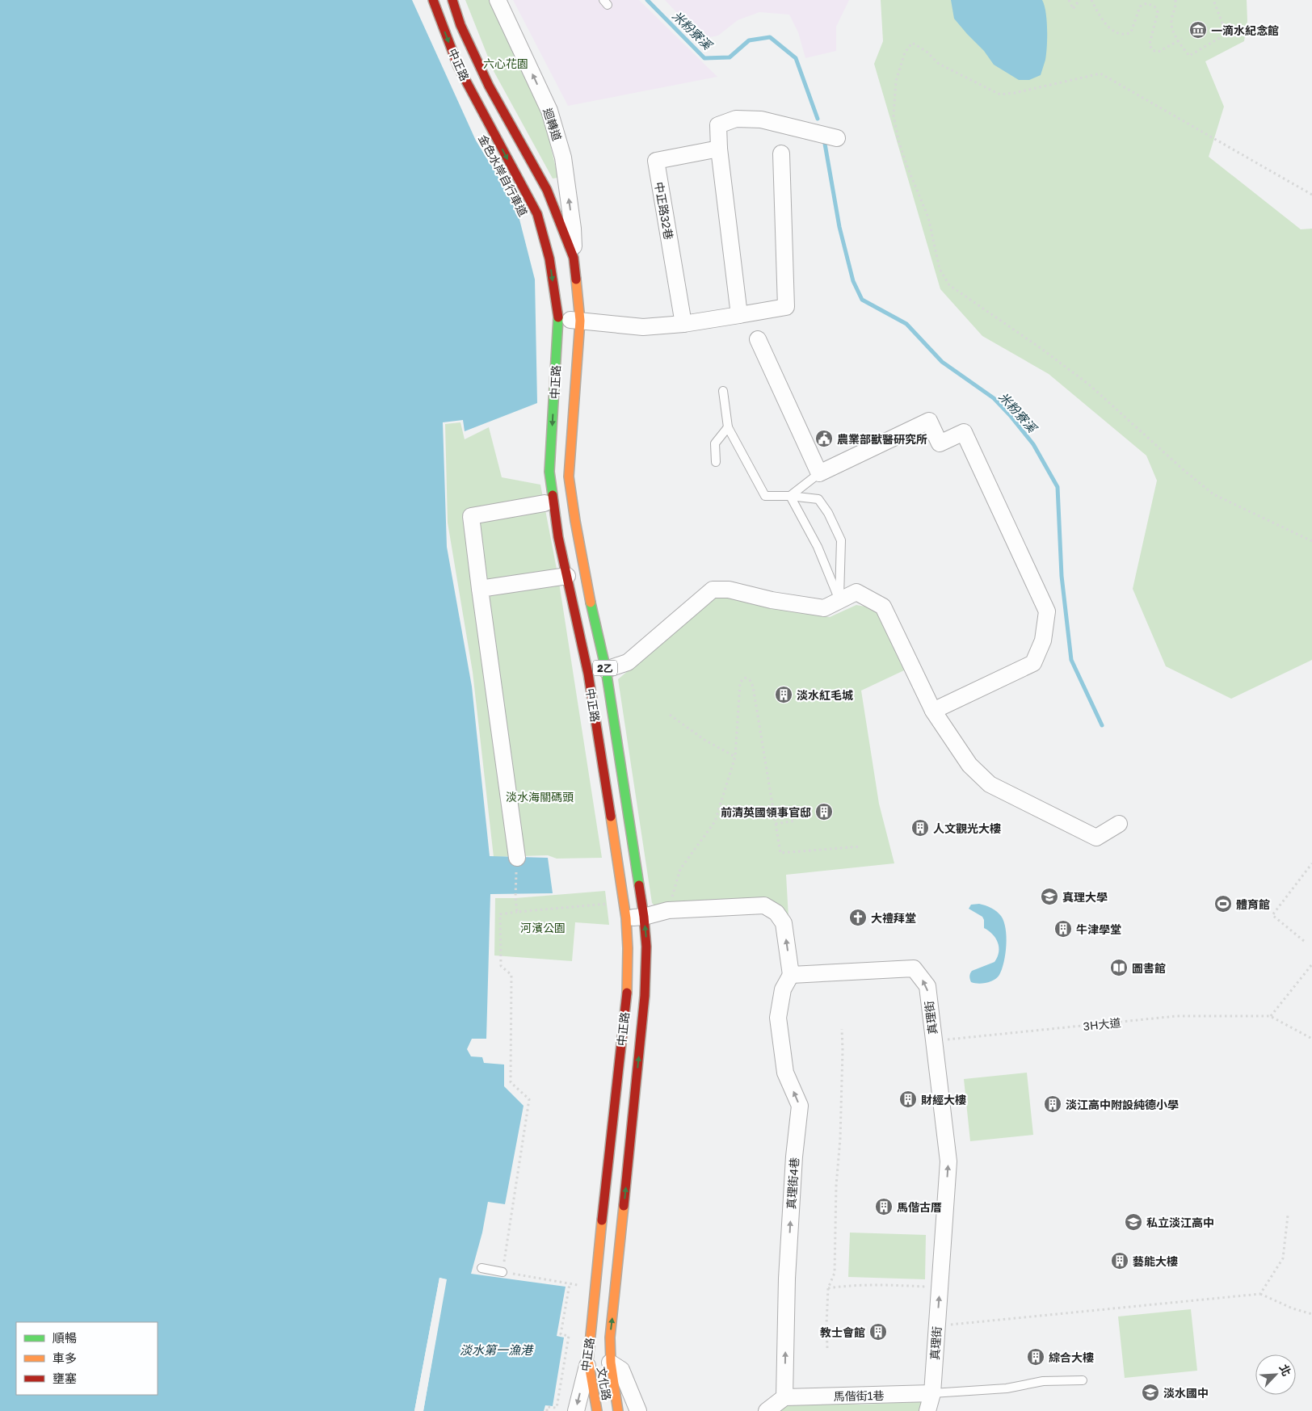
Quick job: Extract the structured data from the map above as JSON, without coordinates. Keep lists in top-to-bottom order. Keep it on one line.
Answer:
{"streets":{"main road":["中正路","2乙","文化路"],"street":["迴轉道","中正路32巷","真理街","真理街4巷","馬偕街1巷"],"path":["3H大道"]},"crossings":[["中正路","迴轉道"],["中正路","文化路"],["真理街","3H大道"],["真理街","真理街4巷"],["真理街","馬偕街1巷"],["真理街4巷","馬偕街1巷"]],"one_way":["迴轉道","真理街4巷"],"water":["米粉寮溪","淡水第一漁港"],"parks":["六心花園","淡水海關碼頭","河濱公園"],"places":{"museum":["一滴水紀念館"],"public building":["農業部獸醫研究所"],"building":["淡水紅毛城","前清英國領事官邸","人文觀光大樓","牛津學堂","財經大樓","淡江高中附設純德小學","馬偕古厝","藝能大樓","教士會館","綜合大樓"],"school or university":["真理大學","私立淡江高中","淡水國中"],"sports":["體育館"],"church":["大禮拜堂"],"library":["圖書館"]},"legend":["順暢","車多","壅塞"],"north":"top right"}
